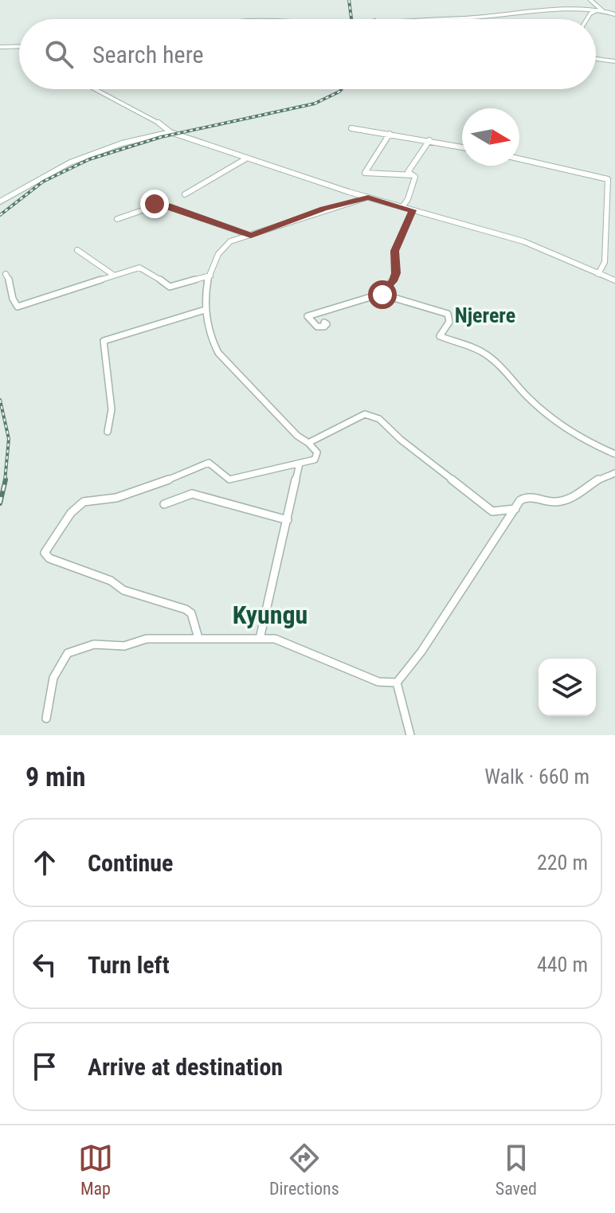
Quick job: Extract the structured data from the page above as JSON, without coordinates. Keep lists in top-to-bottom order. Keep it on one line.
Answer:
{"districts":["Njerere","Kyungu"],"north":"right","page":{"search":"Search here","heading":["9 min","Walk · 660 m"],"list":[["Continue","220 m"],["Turn left","440 m"],"Arrive at destination"],"nav":["Map","Directions","Saved"]}}
